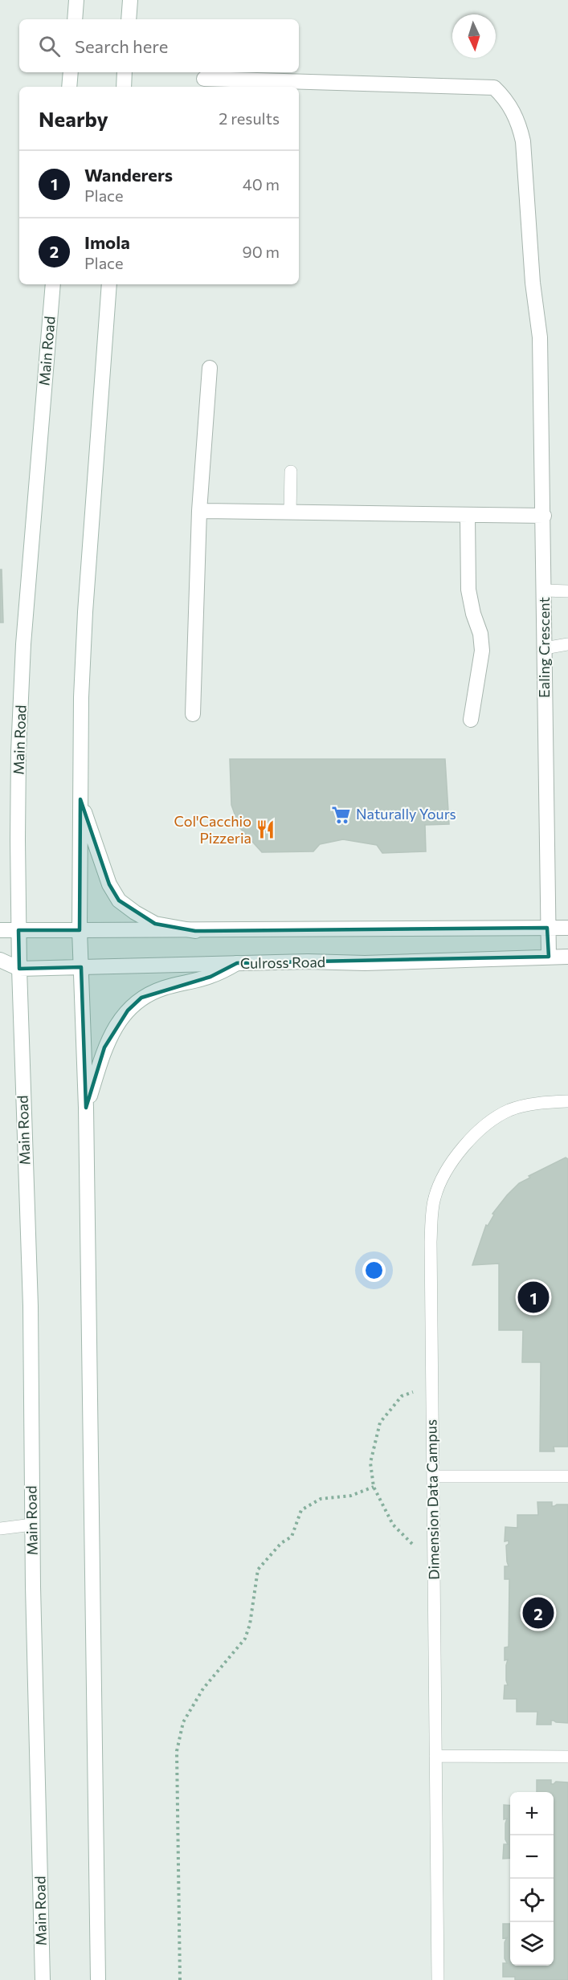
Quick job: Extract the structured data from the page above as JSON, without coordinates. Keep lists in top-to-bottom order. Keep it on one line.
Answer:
{"streets":{"main road":["Main Road","Ealing Crescent","Culross Road"],"lane":["Dimension Data Campus"]},"crossings":[["Main Road","Culross Road"],["Ealing Crescent","Culross Road"]],"places":{"supermarket":["Naturally Yours"],"restaurant":["Col'Cacchio Pizzeria"]},"north":"bottom","page":{"search":"Search here","heading":["Nearby","2 results"],"list":[{"mark":"1","name":"Wanderers","note":"Place","value":"40 m"},{"mark":"2","name":"Imola","note":"Place","value":"90 m"}],"pins":["1","2"],"map_buttons":["+","−"]}}
